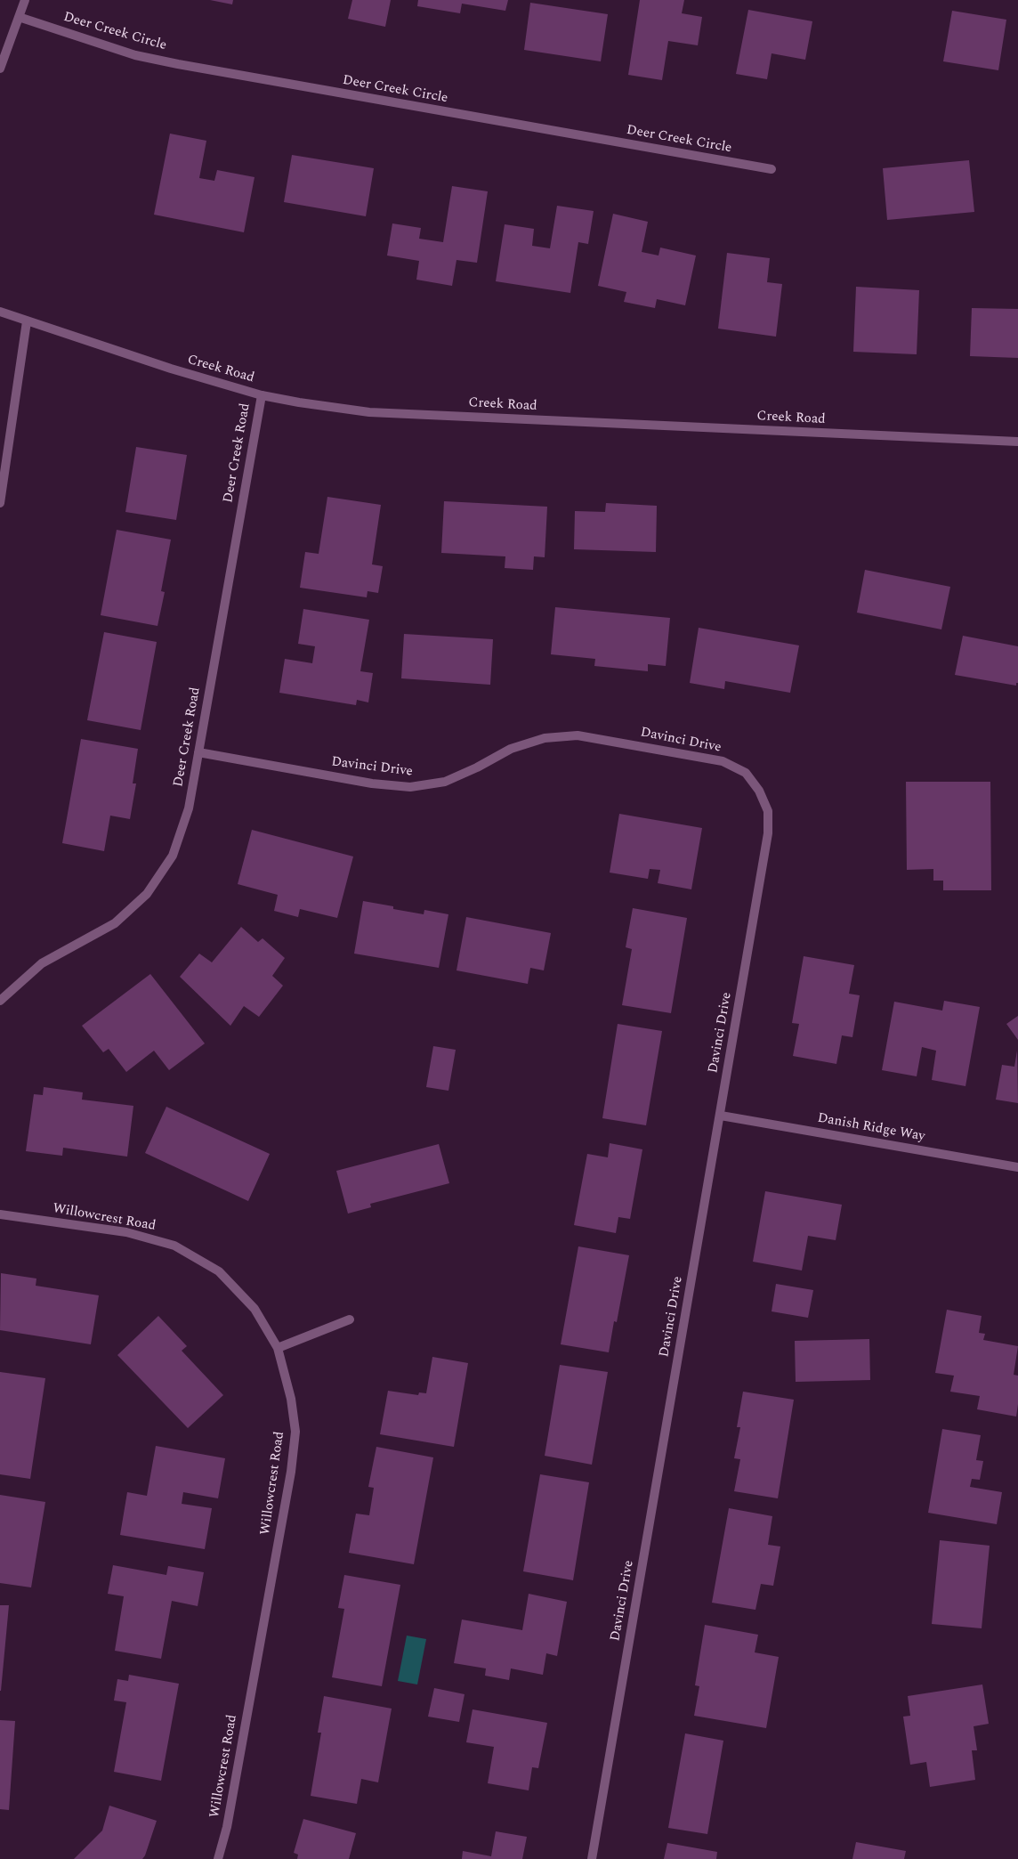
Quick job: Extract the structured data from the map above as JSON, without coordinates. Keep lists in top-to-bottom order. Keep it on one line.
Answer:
{"streets":{"street":["Deer Creek Circle","Creek Road","Deer Creek Road","Davinci Drive","Danish Ridge Way","Willowcrest Road"]},"crossings":[["Creek Road","Deer Creek Road"],["Deer Creek Road","Davinci Drive"],["Davinci Drive","Danish Ridge Way"]]}
